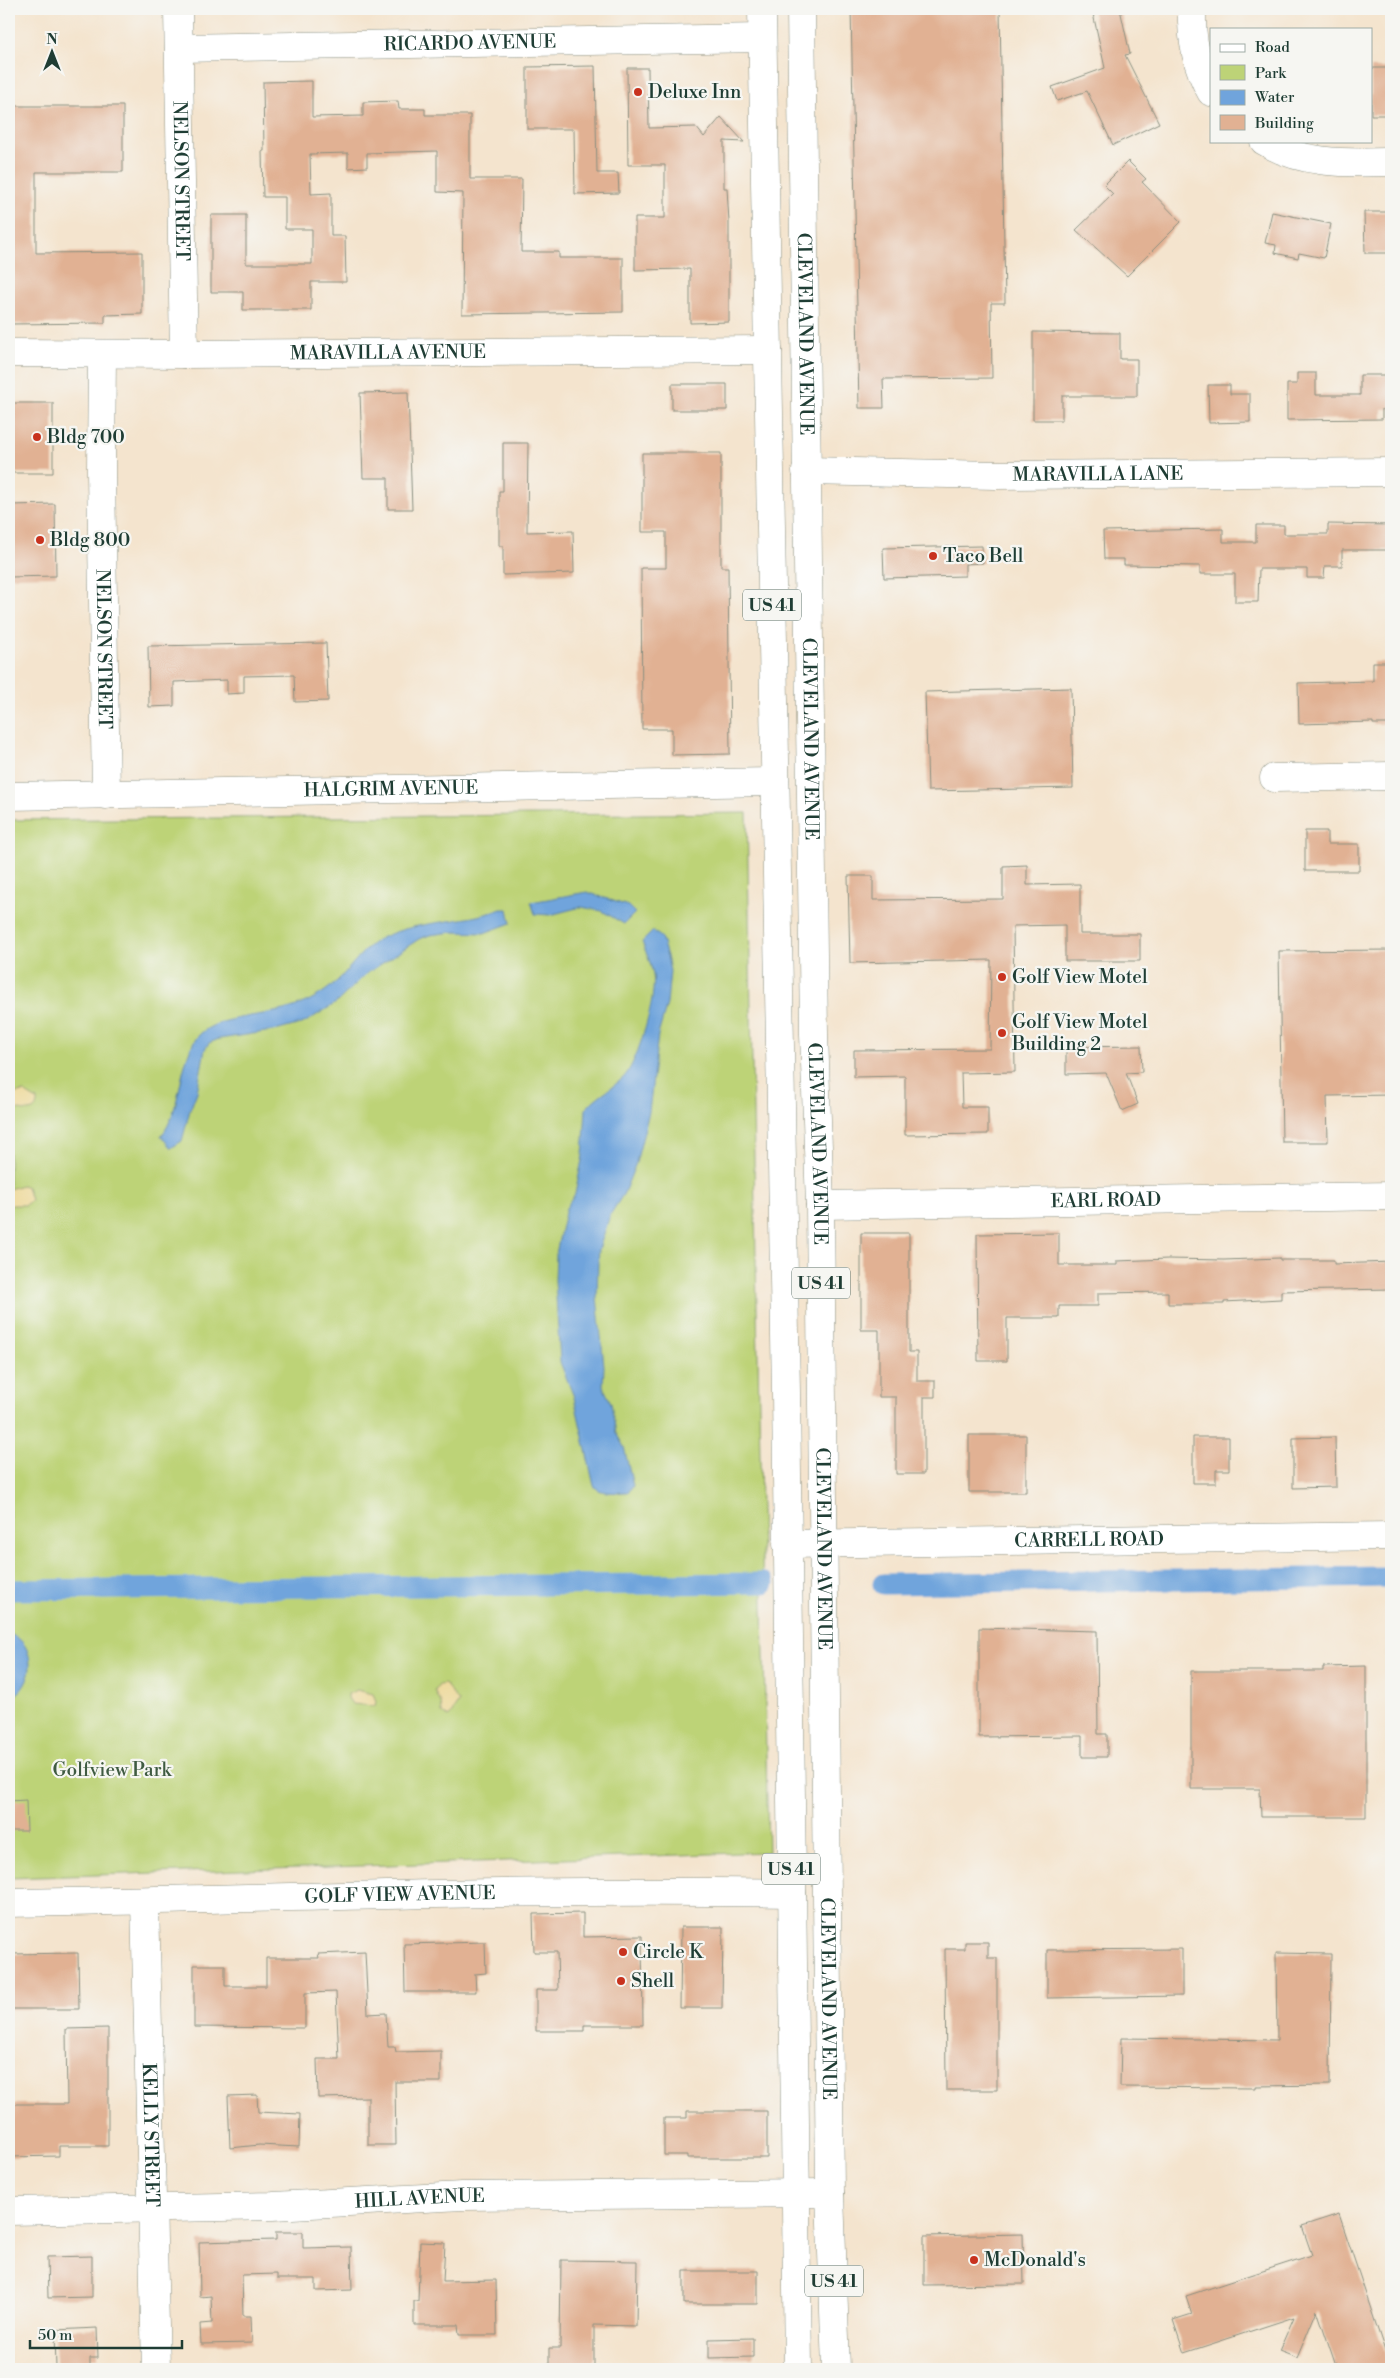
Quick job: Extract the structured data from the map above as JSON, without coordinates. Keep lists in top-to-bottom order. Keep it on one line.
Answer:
{"streets":{"street":["RICARDO AVENUE","NELSON STREET","CLEVELAND AVENUE","MARAVILLA AVENUE","MARAVILLA LANE","US 41","HALGRIM AVENUE","EARL ROAD","CARRELL ROAD","GOLF VIEW AVENUE","KELLY STREET","HILL AVENUE"]},"crossings":[["RICARDO AVENUE","NELSON STREET"],["RICARDO AVENUE","CLEVELAND AVENUE"],["NELSON STREET","MARAVILLA AVENUE"],["NELSON STREET","HALGRIM AVENUE"],["CLEVELAND AVENUE","MARAVILLA AVENUE"],["CLEVELAND AVENUE","MARAVILLA LANE"],["CLEVELAND AVENUE","HALGRIM AVENUE"],["CLEVELAND AVENUE","EARL ROAD"],["CLEVELAND AVENUE","CARRELL ROAD"],["CLEVELAND AVENUE","GOLF VIEW AVENUE"],["CLEVELAND AVENUE","HILL AVENUE"],["GOLF VIEW AVENUE","KELLY STREET"],["KELLY STREET","HILL AVENUE"]],"parks":["Golfview Park"],"places":["Deluxe Inn","Bldg 700","Bldg 800","Taco Bell","Golf View Motel","Golf View Motel Building 2","Circle K","Shell","McDonald's"],"legend":["Road","Park","Water","Building"],"scale_bar":"50 m","north":"top"}
